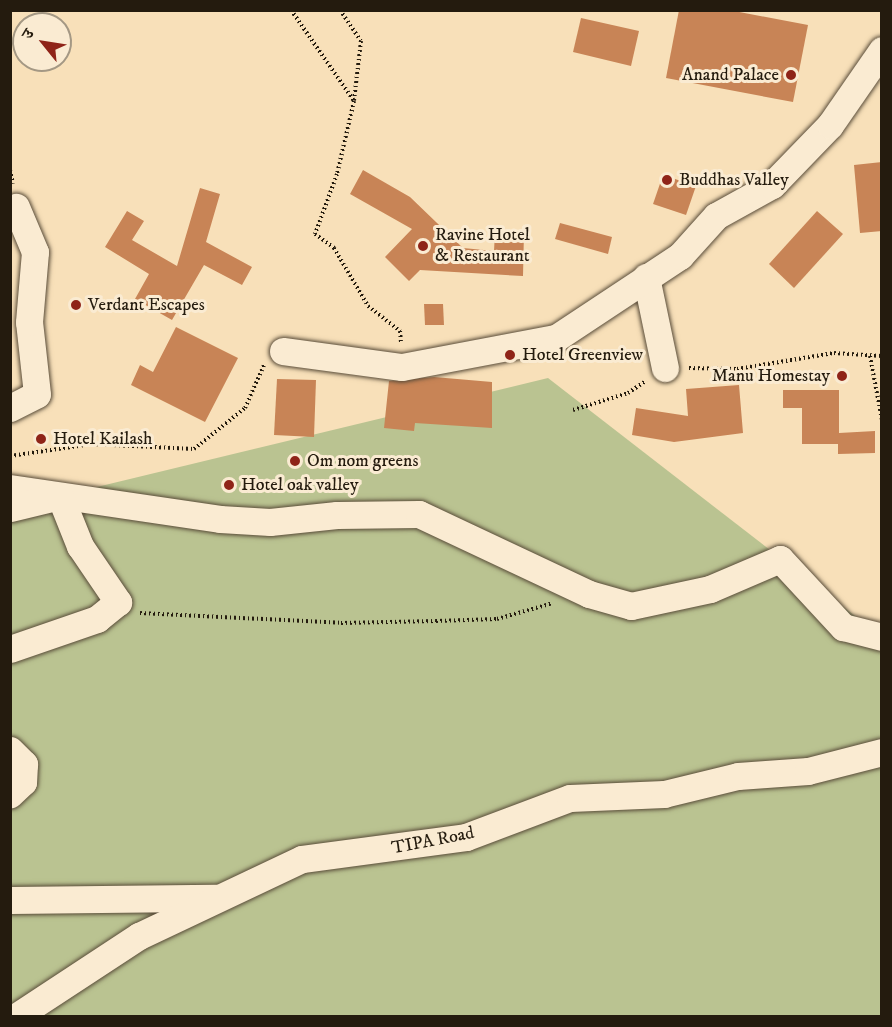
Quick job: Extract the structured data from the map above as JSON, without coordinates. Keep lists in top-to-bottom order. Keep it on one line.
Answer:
{"streets":{"street":["TIPA Road"]},"places":["Anand Palace","Buddhas Valley","Ravine Hotel & Restaurant","Verdant Escapes","Hotel Greenview","Manu Homestay","Hotel Kailash","Om nom greens","Hotel oak valley"],"north":"top left"}
